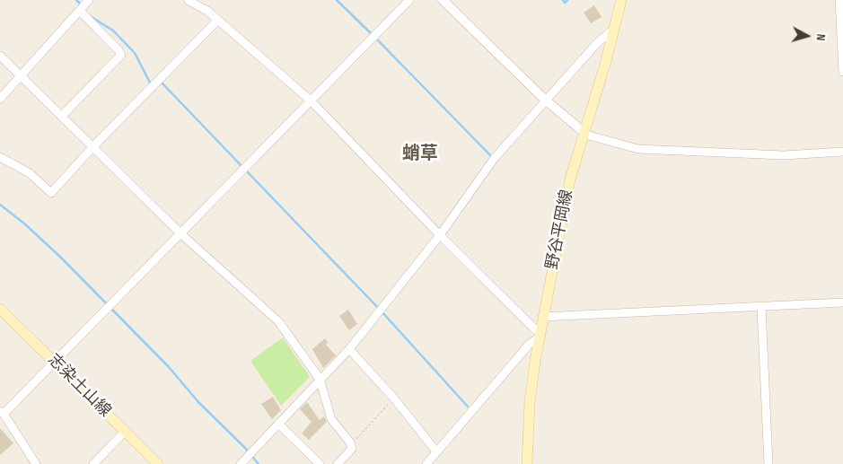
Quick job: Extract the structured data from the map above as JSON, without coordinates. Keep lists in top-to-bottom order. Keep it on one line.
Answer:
{"streets":{"main road":["野谷平岡線","志染土山線"]},"districts":["蛸草"],"north":"right"}
